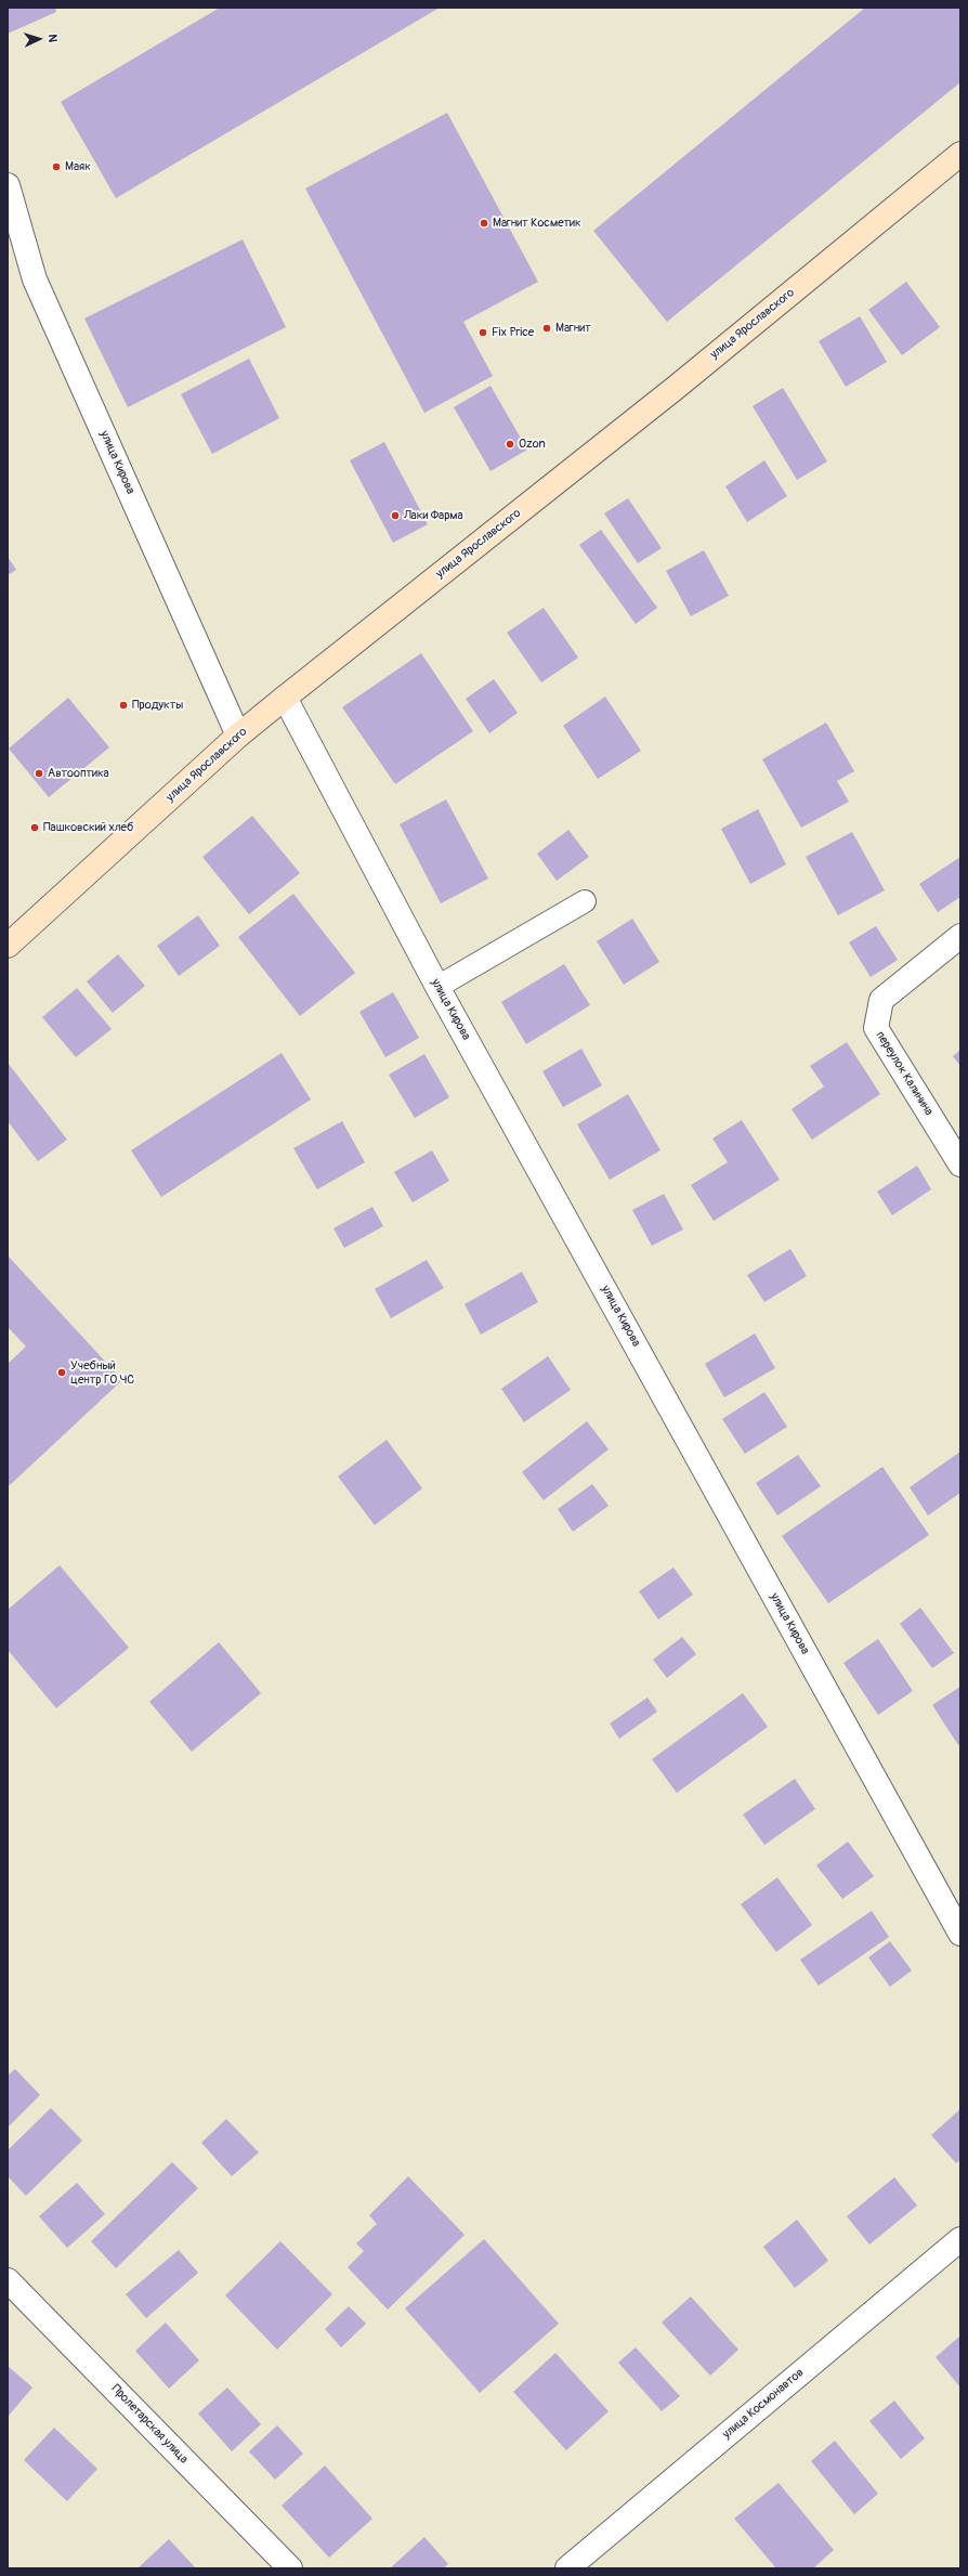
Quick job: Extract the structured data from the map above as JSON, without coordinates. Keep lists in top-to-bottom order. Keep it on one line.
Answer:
{"streets":{"street":["улица Ярославского","улица Кирова","переулок Калинина","улица Космонавтов","Пролетарская улица"]},"crossings":[["улица Ярославского","улица Кирова"]],"places":["Маяк","Магнит Косметик","Магнит","Fix Price","Ozon","Лаки Фарма","Продукты","Автооптика","Пашковский хлеб","Учебный центр ГО ЧС"],"north":"right"}
